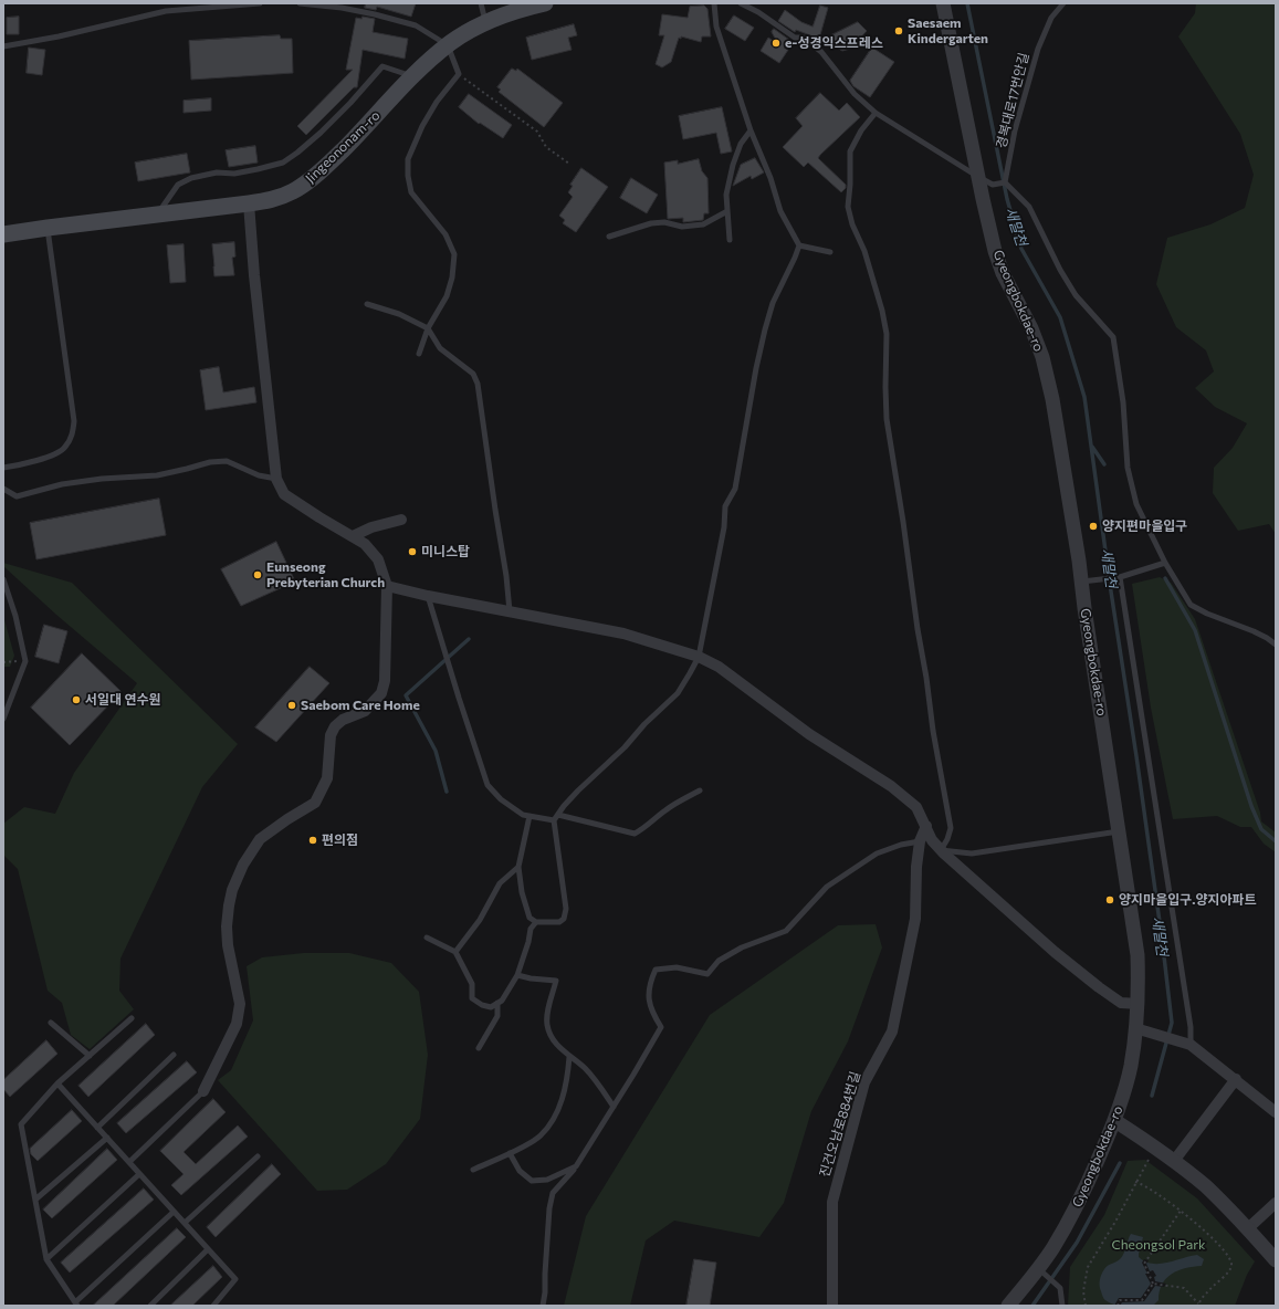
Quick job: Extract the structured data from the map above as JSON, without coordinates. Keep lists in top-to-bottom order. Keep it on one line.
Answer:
{"streets":{"main road":["Jingeononam-ro"],"street":["Gyeongbokdae-ro","진건오남로884번길"],"lane":["경복대로17번안길"]},"water":["새말천"],"parks":["Cheongsol Park"],"places":["Saesaem Kindergarten","e-성경익스프레스","양지편마을입구","미니스탑","Eunseong Prebyterian Church","서일대 연수원","Saebom Care Home","편의점","양지마을입구.양지아파트"]}
